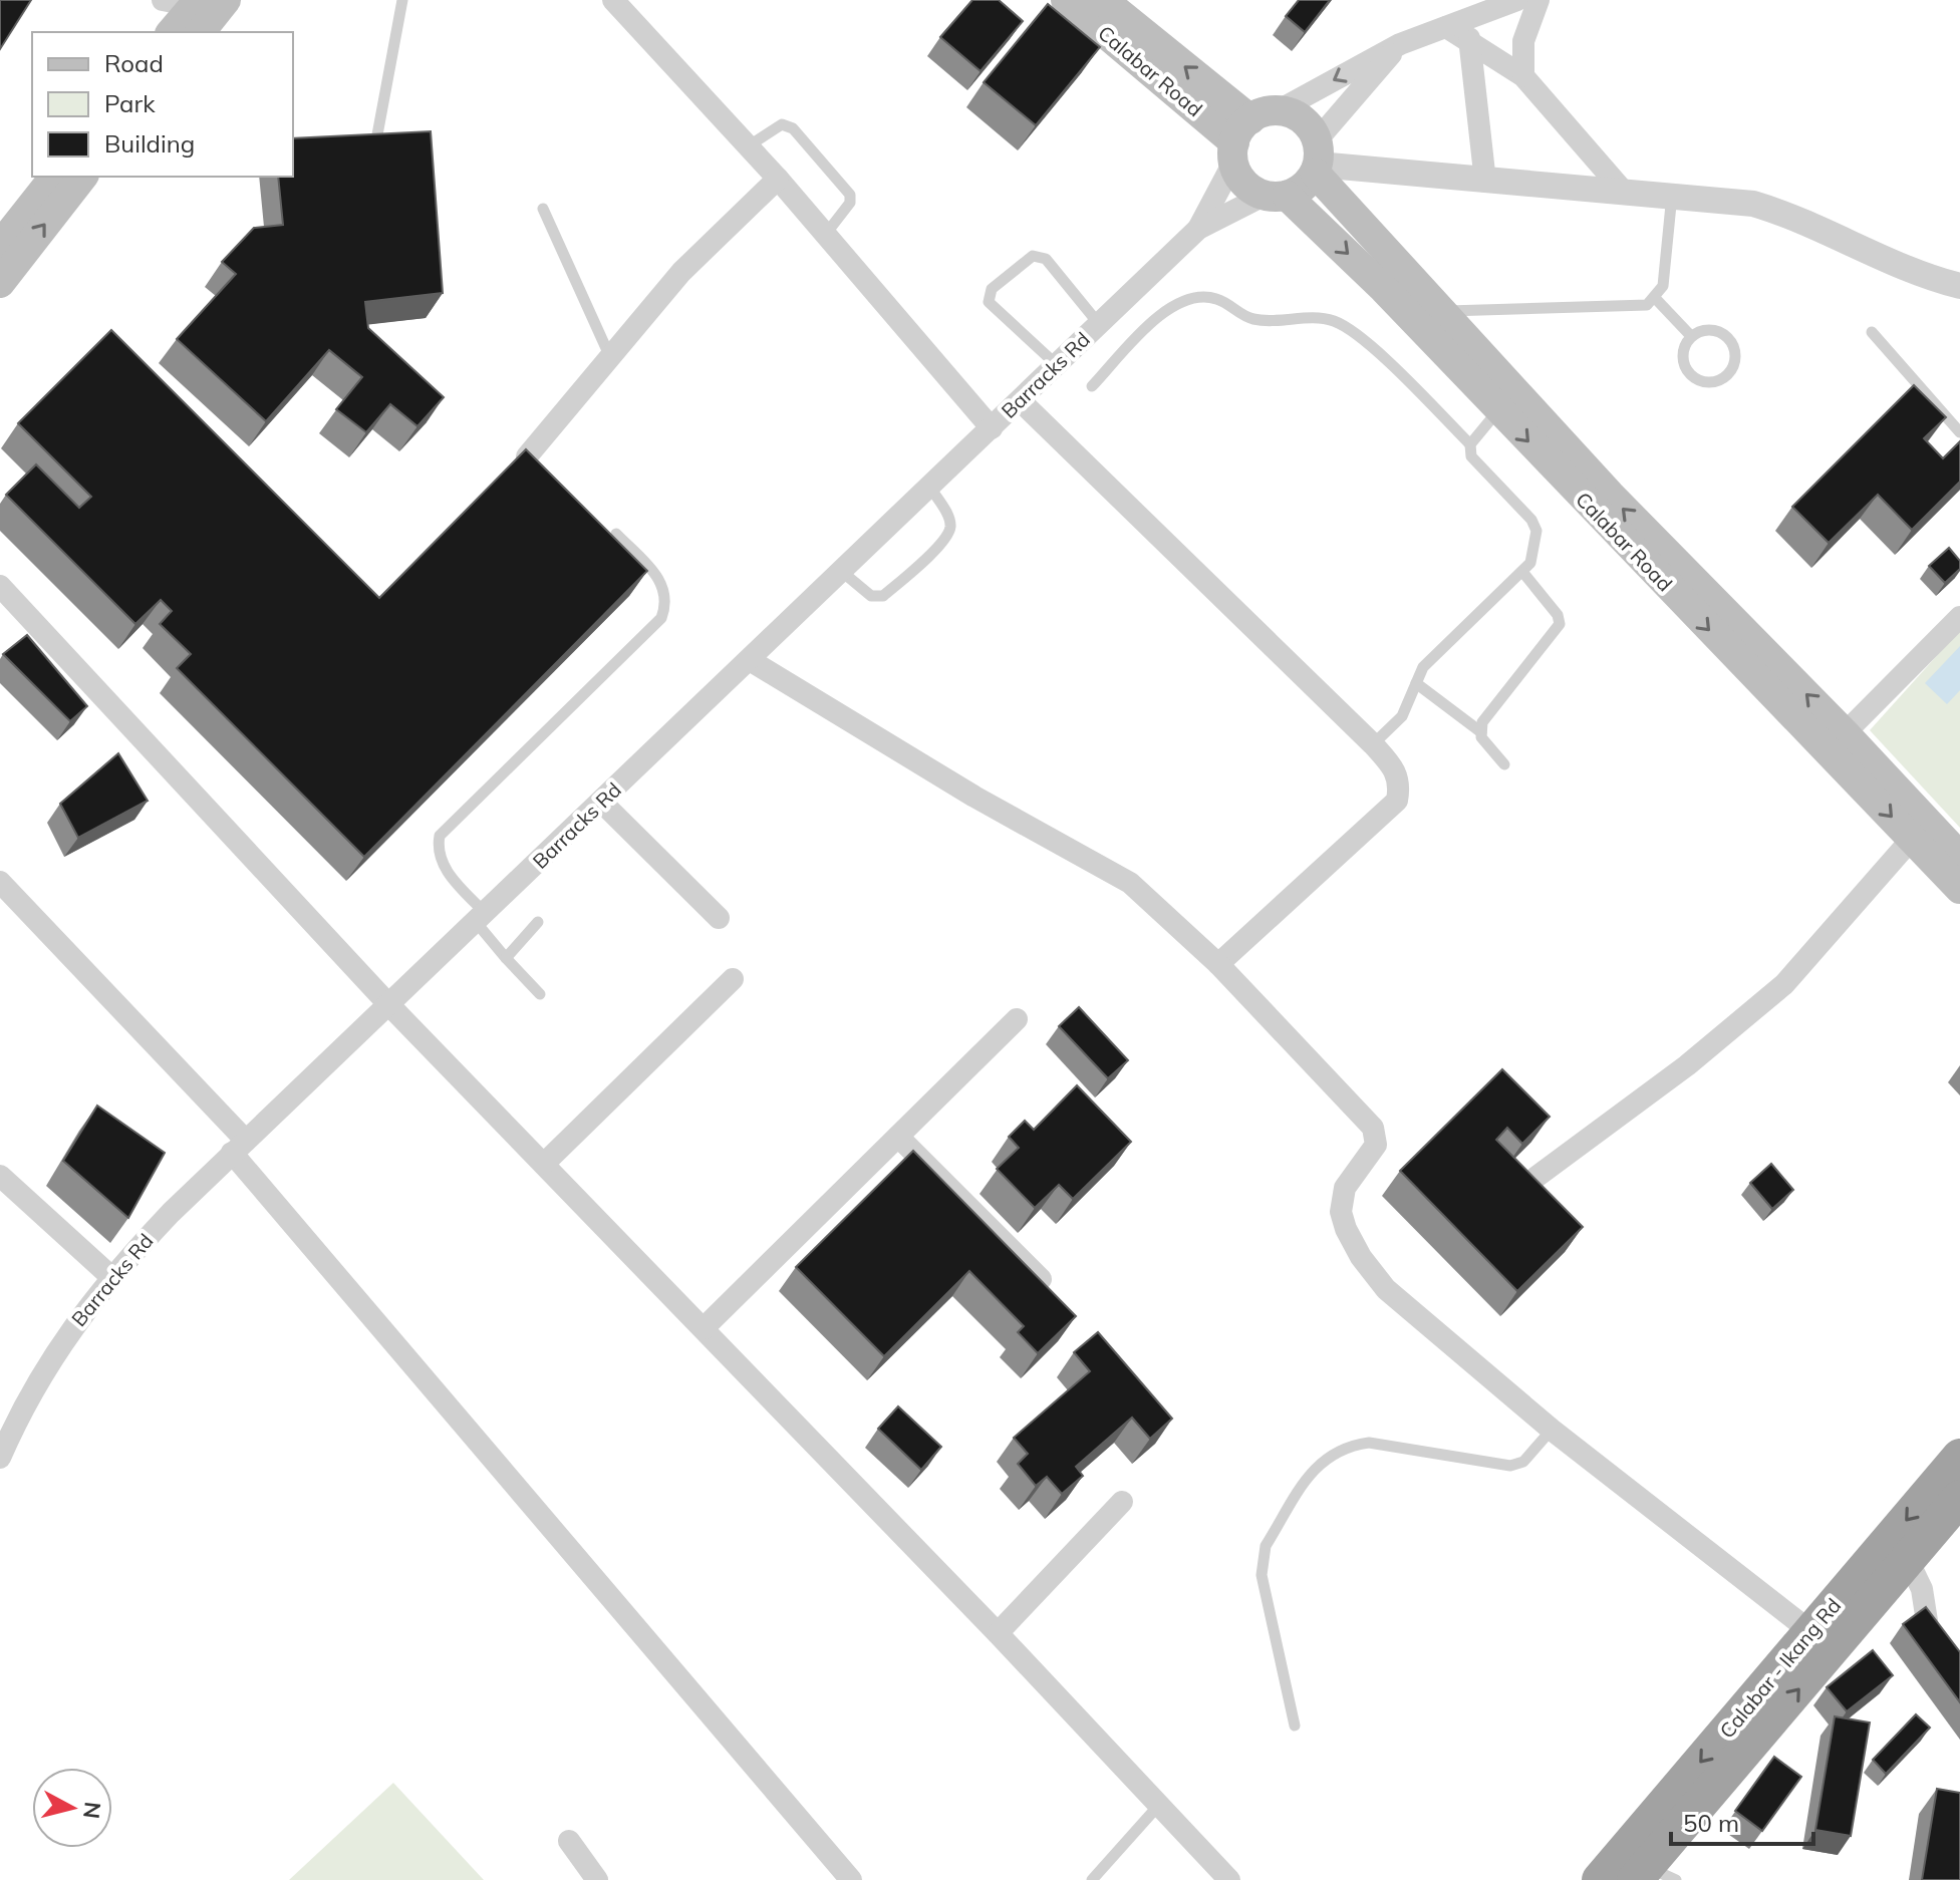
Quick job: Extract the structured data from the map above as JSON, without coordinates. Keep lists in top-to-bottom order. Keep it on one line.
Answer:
{"streets":{"highway":["Calabar - Ikang Rd"],"main road":["Calabar Road"],"street":["Barracks Rd"]},"crossings":[["Calabar Road","Barracks Rd"]],"legend":["Road","Park","Building"],"scale_bar":"50 m","north":"right"}
